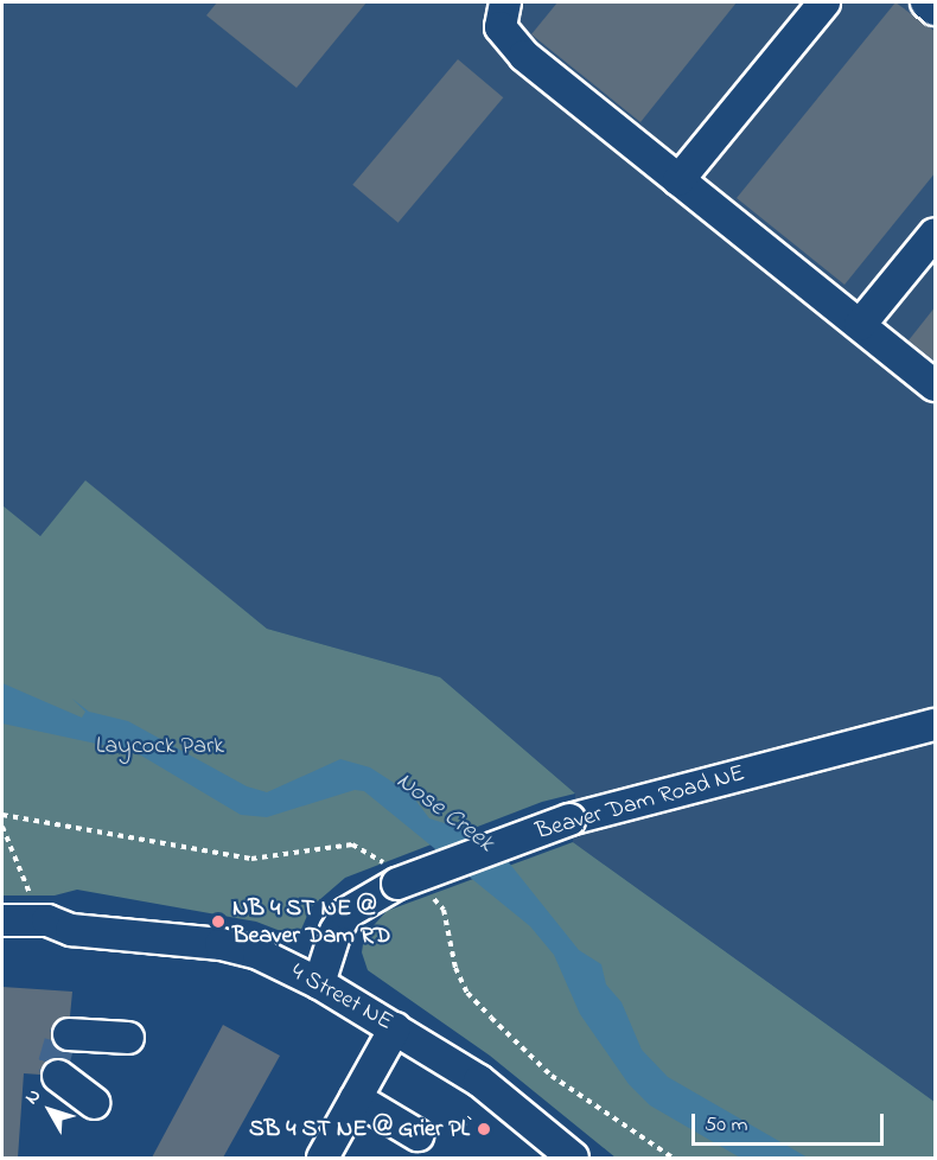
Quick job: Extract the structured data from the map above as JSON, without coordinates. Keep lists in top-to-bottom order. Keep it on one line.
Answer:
{"streets":{"street":["Beaver Dam Road NE","4 Street NE"]},"crossings":[["Beaver Dam Road NE","4 Street NE"]],"water":["Nose Creek"],"parks":["Laycock Park"],"places":["NB 4 ST NE @ Beaver Dam RD","SB 4 ST NE @ Grier PL"],"scale_bar":"50 m","north":"top left"}
